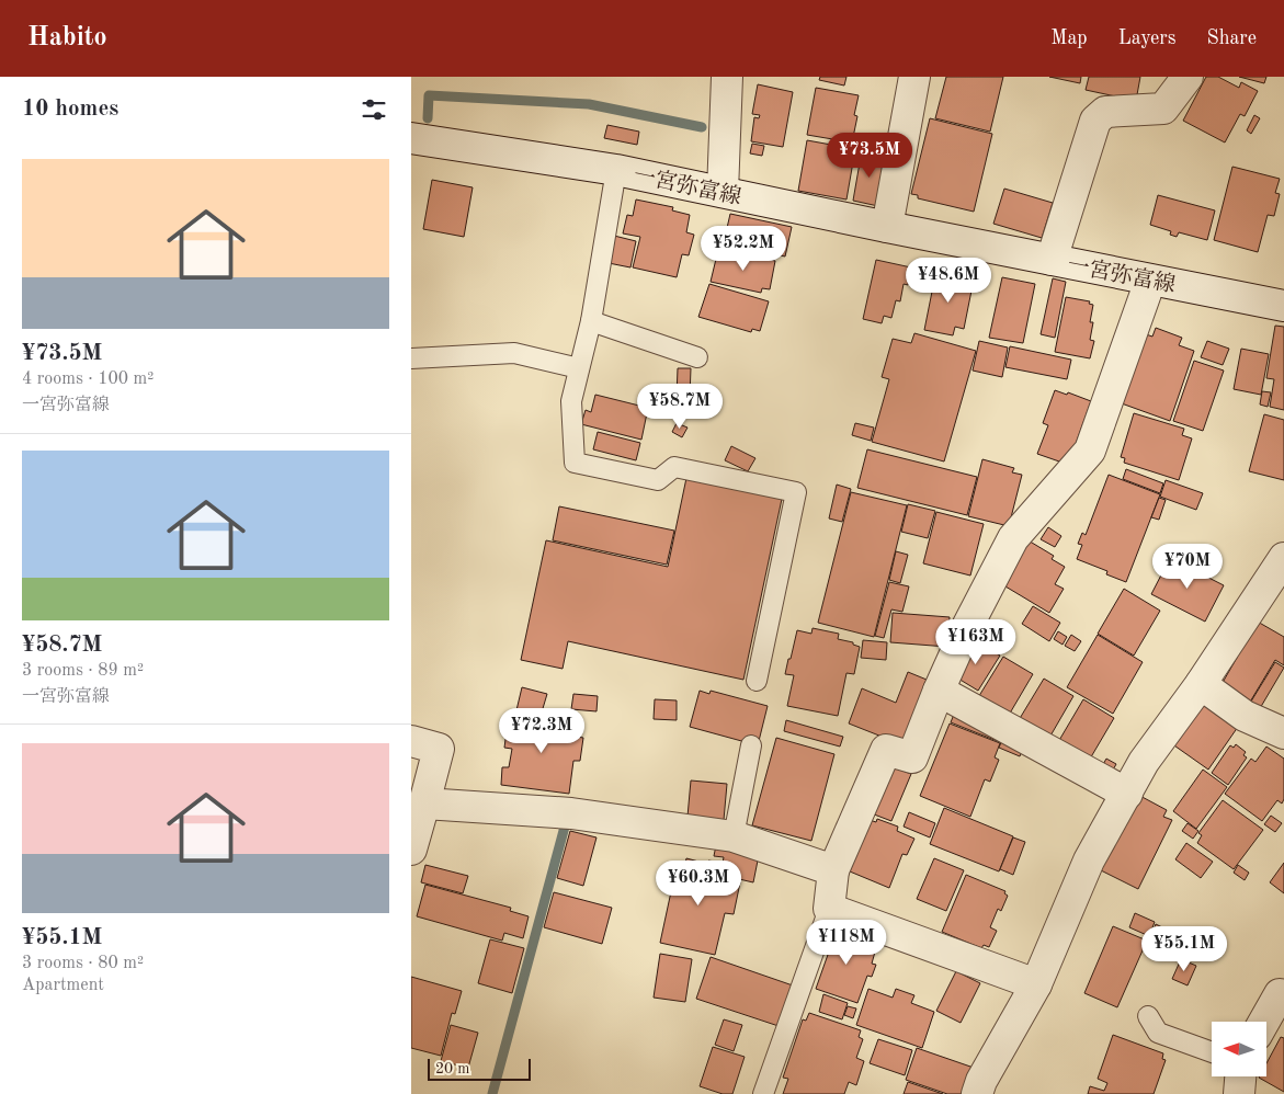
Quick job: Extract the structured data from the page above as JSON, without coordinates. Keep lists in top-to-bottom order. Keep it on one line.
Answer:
{"streets":{"street":["一宮弥富線"]},"scale_bar":"20 m","north":"left","page":{"header":"Habito","nav":["Map","Layers","Share"],"heading":"10 homes","price":["¥73.5M","¥52.2M","¥48.6M","¥58.7M","¥70M","¥163M","¥72.3M","¥60.3M","¥118M","¥55.1M"],"list":[{"name":"¥73.5M","note":"4 rooms · 100 m² · 一宮弥富線"},{"name":"¥58.7M","note":"3 rooms · 89 m² · 一宮弥富線"},{"name":"¥55.1M","note":"3 rooms · 80 m² · Apartment"}],"scale":"20 m"}}
